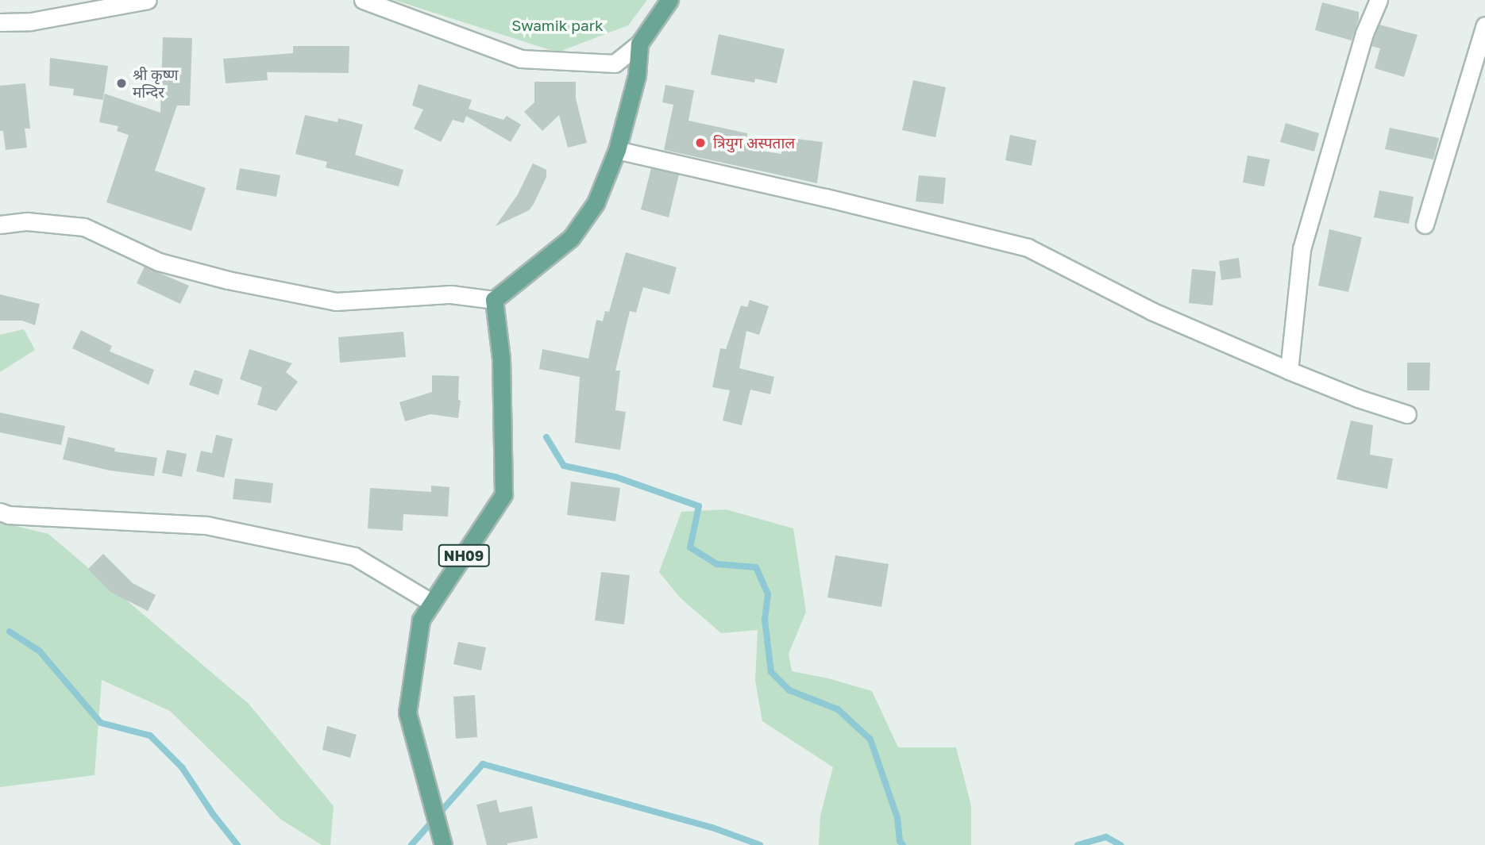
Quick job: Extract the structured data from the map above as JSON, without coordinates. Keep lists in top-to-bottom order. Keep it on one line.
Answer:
{"streets":{"main road":["NH09"]},"parks":["Swamik park"],"places":["श्री कृष्ण मन्दिर","त्रियुग अस्पताल"]}
